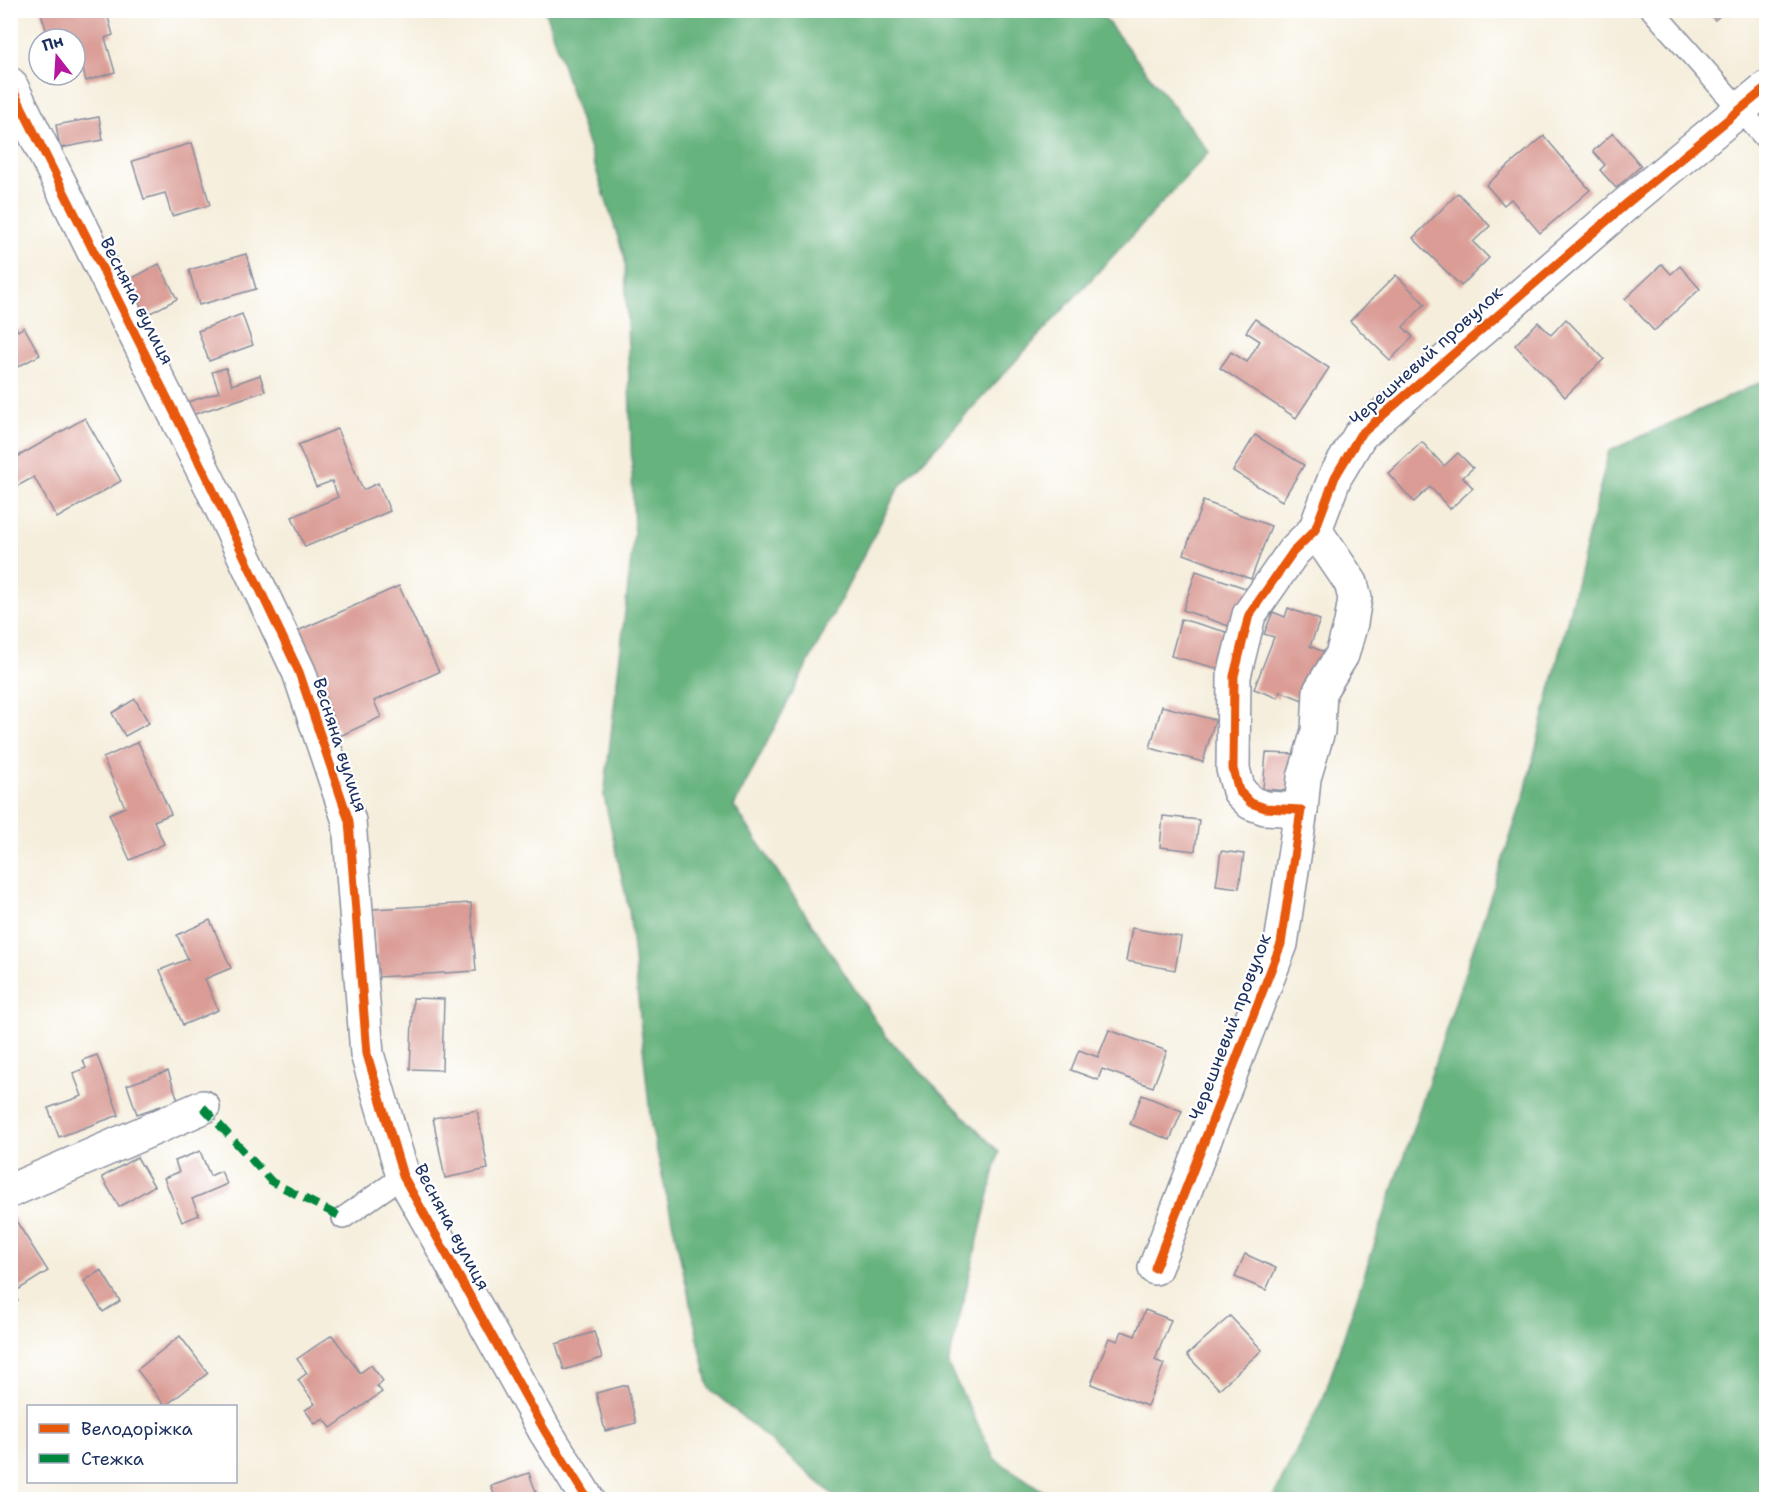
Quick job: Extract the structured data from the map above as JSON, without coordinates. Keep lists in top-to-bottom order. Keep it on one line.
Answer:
{"streets":{"street":["Весняна вулиця","Черешневий провулок"]},"legend":["Велодоріжка","Стежка"],"north":"top"}
